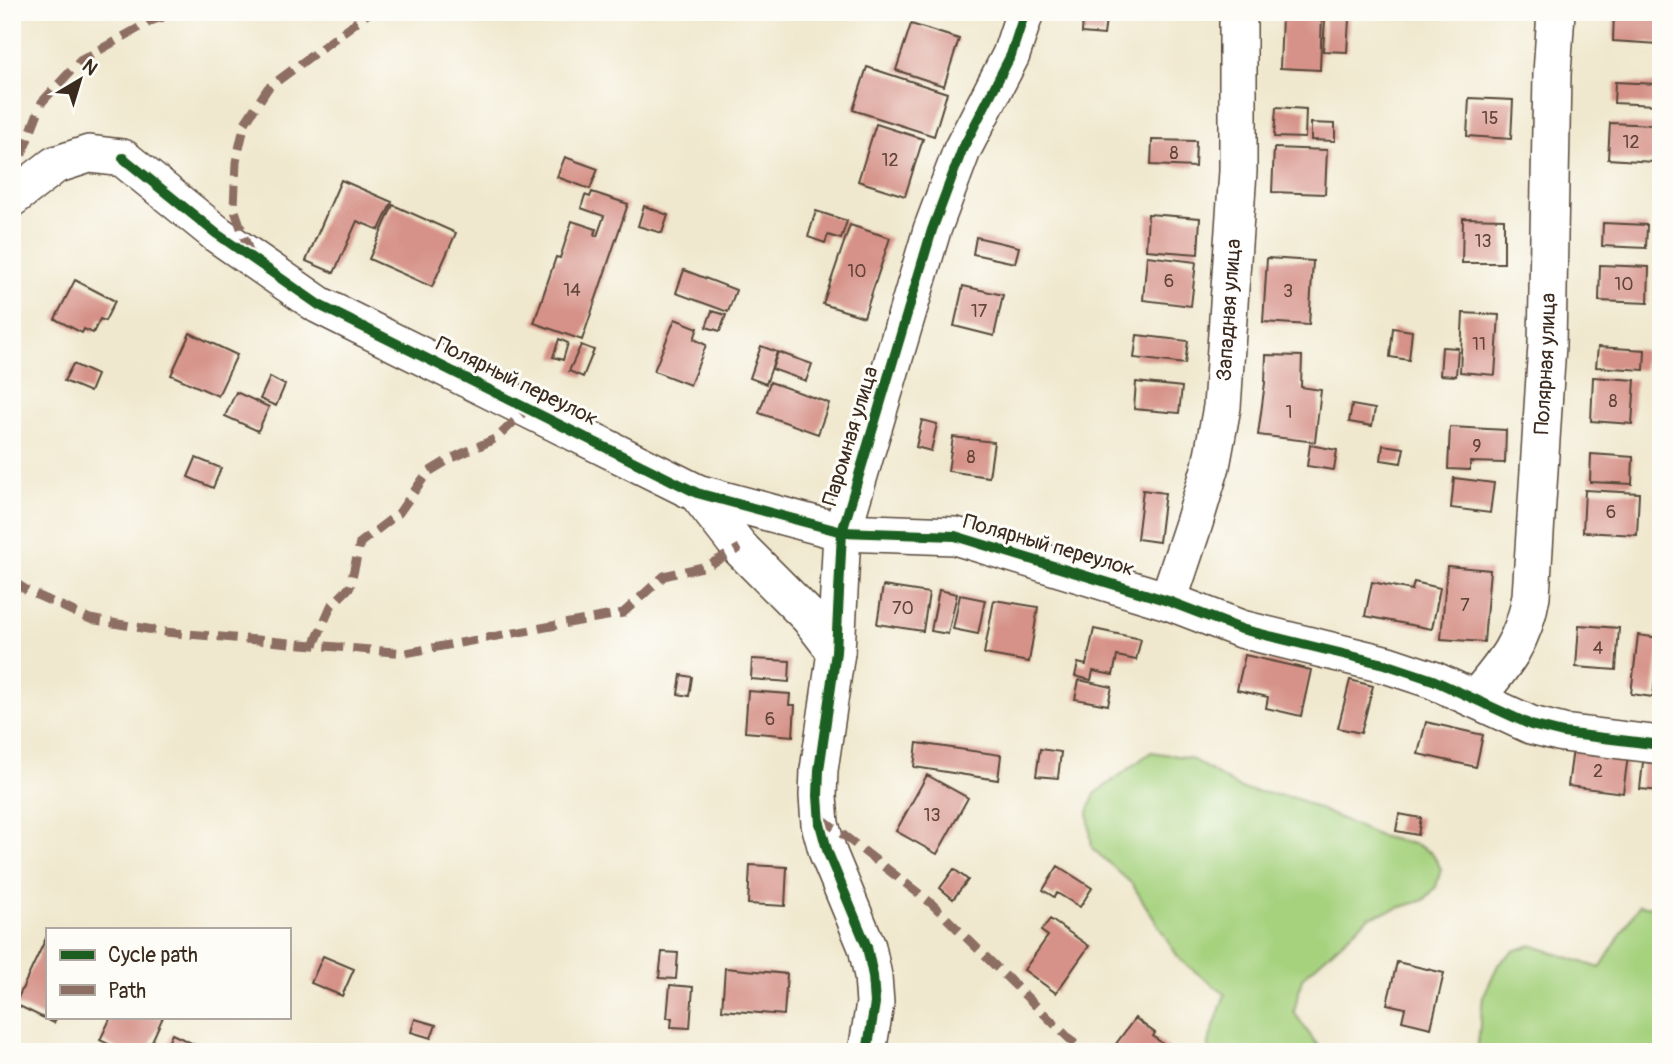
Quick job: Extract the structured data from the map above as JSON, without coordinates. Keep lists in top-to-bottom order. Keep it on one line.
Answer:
{"streets":{"street":["Западная улица","Полярная улица","Полярный переулок","Паромная улица"]},"crossings":[["Западная улица","Полярный переулок"],["Полярная улица","Полярный переулок"],["Полярный переулок","Паромная улица"]],"house_numbers":["15","12","8","12","13","10","6","10","14","3","17","11","8","1","9","8","6","7","70","4","6","2","13"],"legend":["Cycle path","Path"],"north":"top right"}
